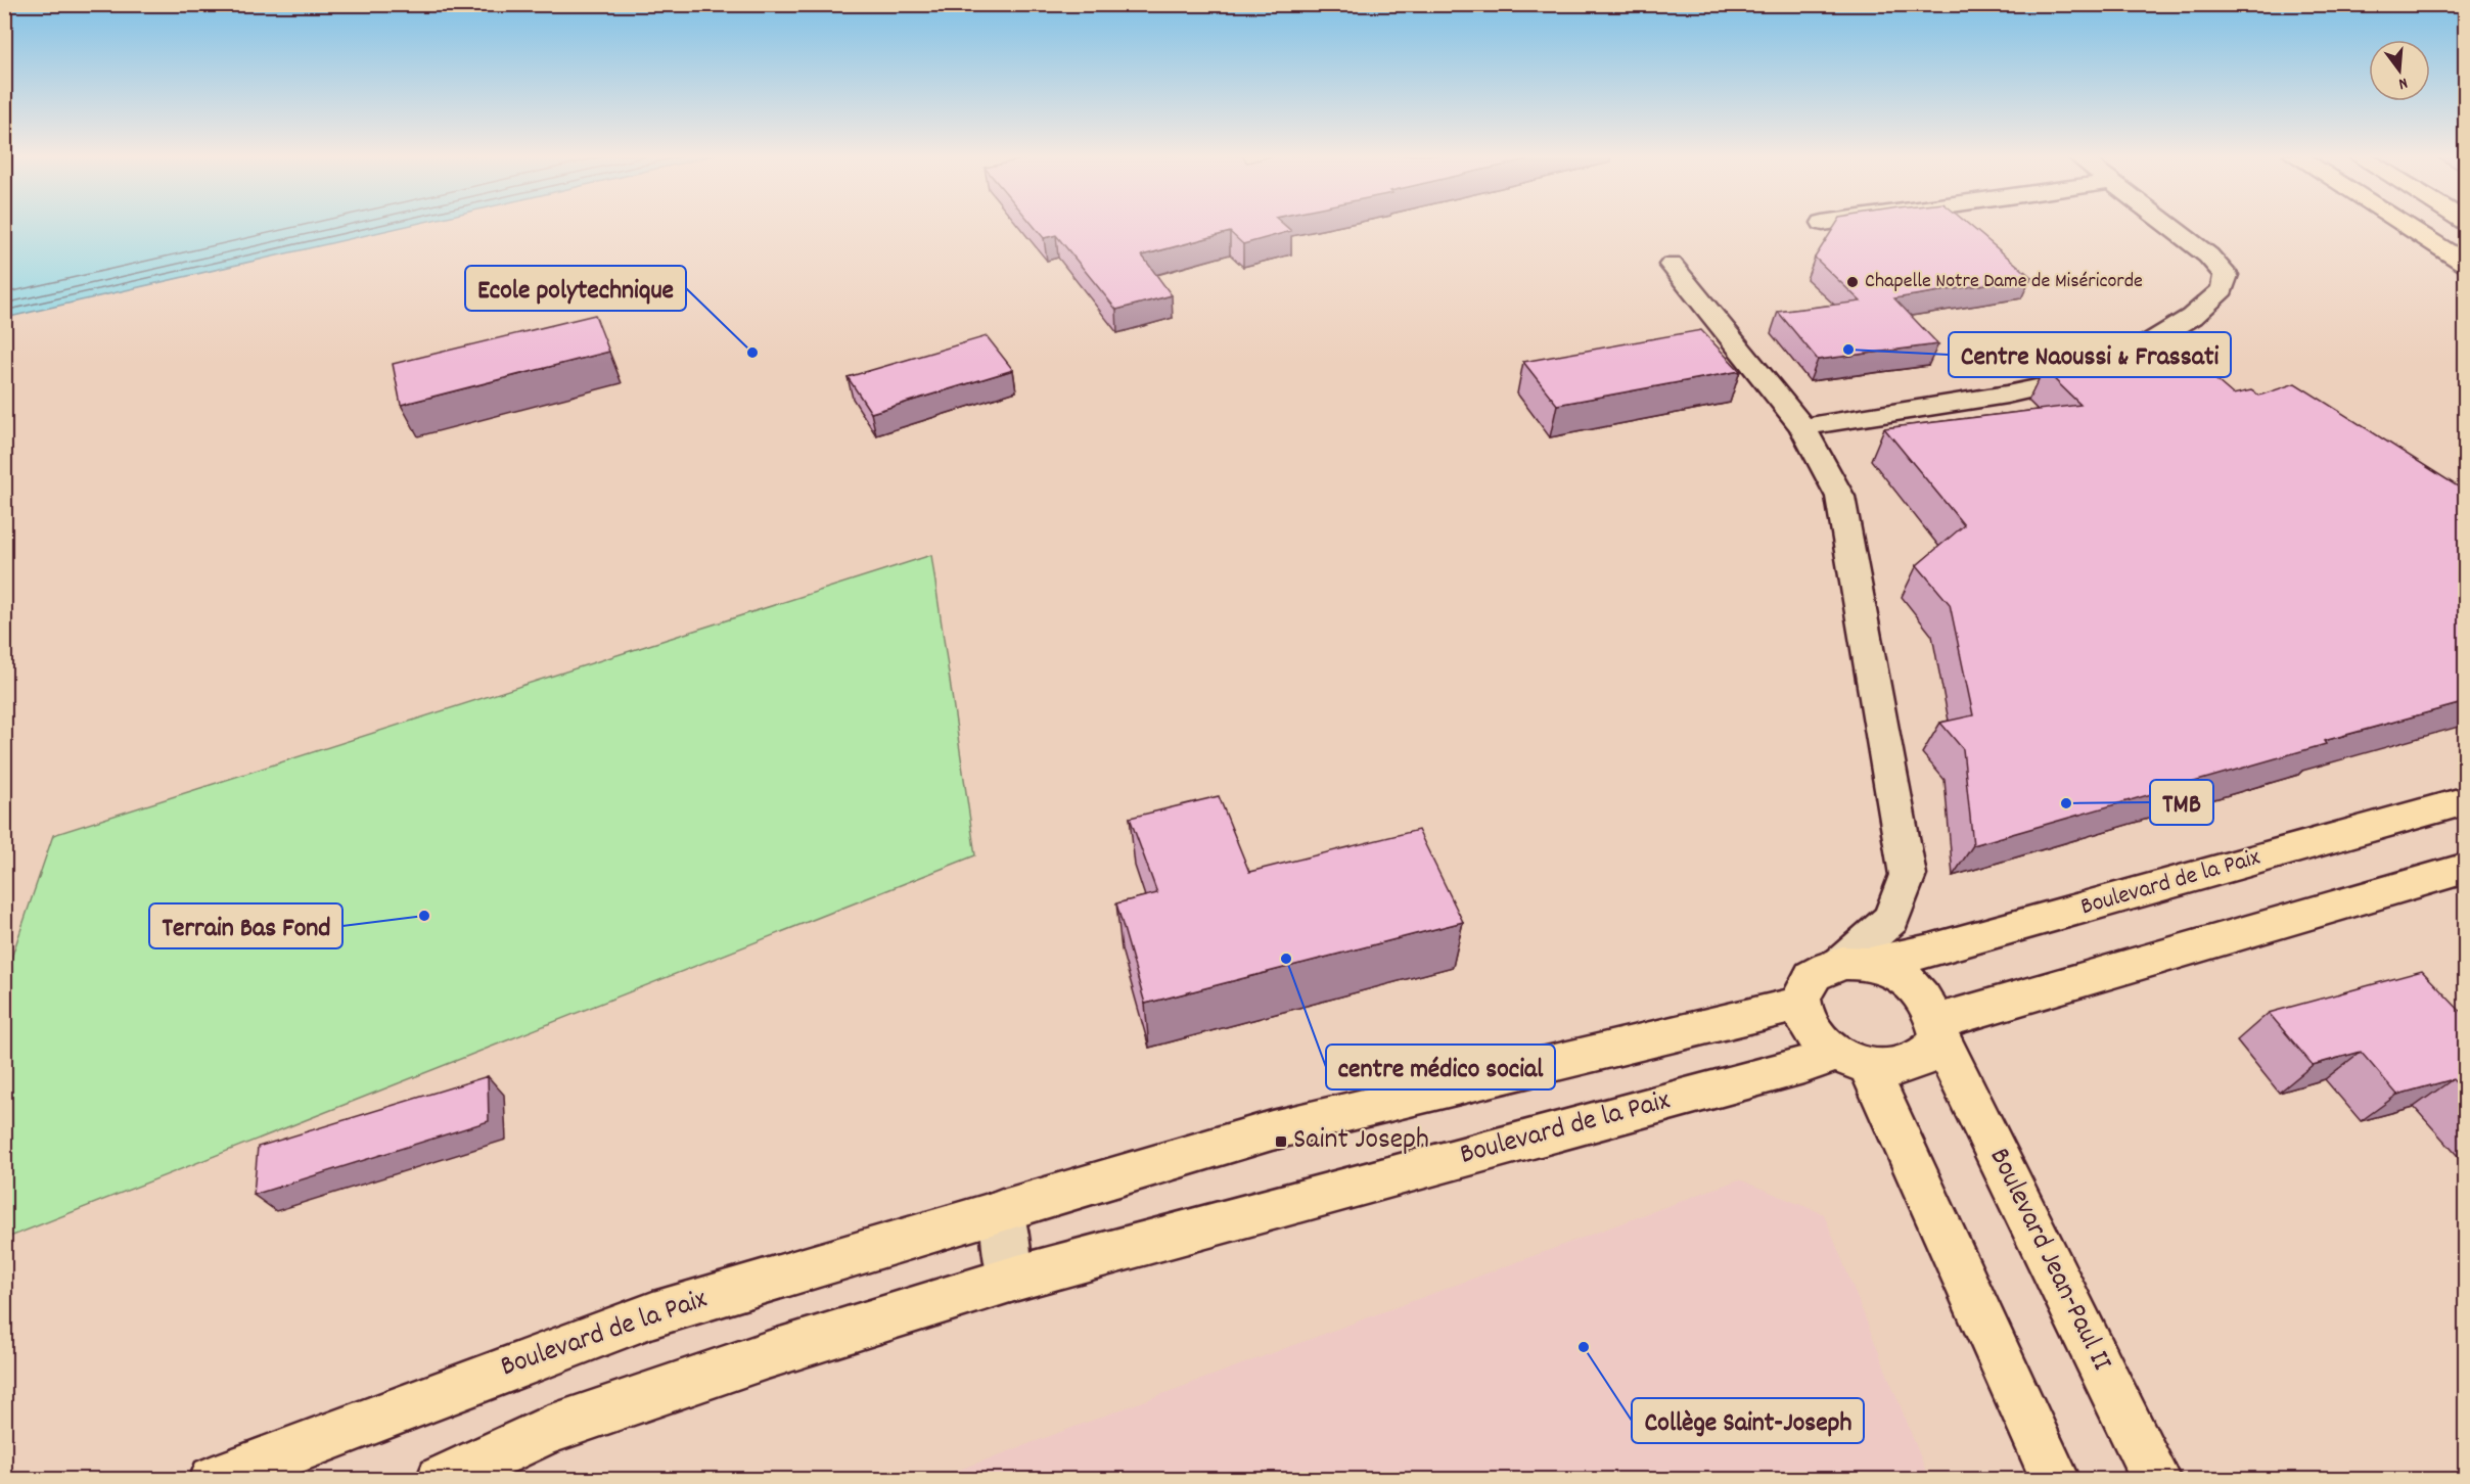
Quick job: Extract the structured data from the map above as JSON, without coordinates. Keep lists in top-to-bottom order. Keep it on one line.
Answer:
{"streets":{"main road":["Boulevard de la Paix","Boulevard Jean-Paul II"]},"crossings":[["Boulevard de la Paix","Boulevard Jean-Paul II"]],"places":{"other":["Chapelle Notre Dame de Miséricorde","Centre Naoussi & Frassati","Ecole polytechnique","TMB","Terrain Bas Fond","centre médico social","Collège Saint-Joseph"],"transit":["Saint Joseph"]},"north":"bottom"}
